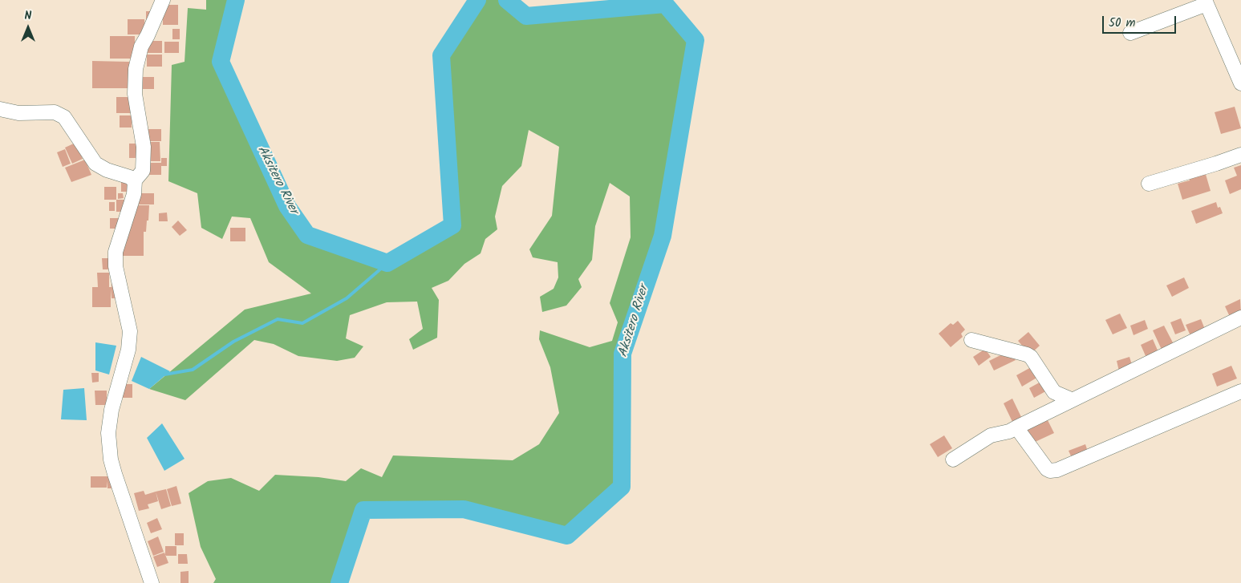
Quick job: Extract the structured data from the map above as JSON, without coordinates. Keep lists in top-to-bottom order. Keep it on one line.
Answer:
{"water":["Aksitero River"],"scale_bar":"50 m","north":"top"}
